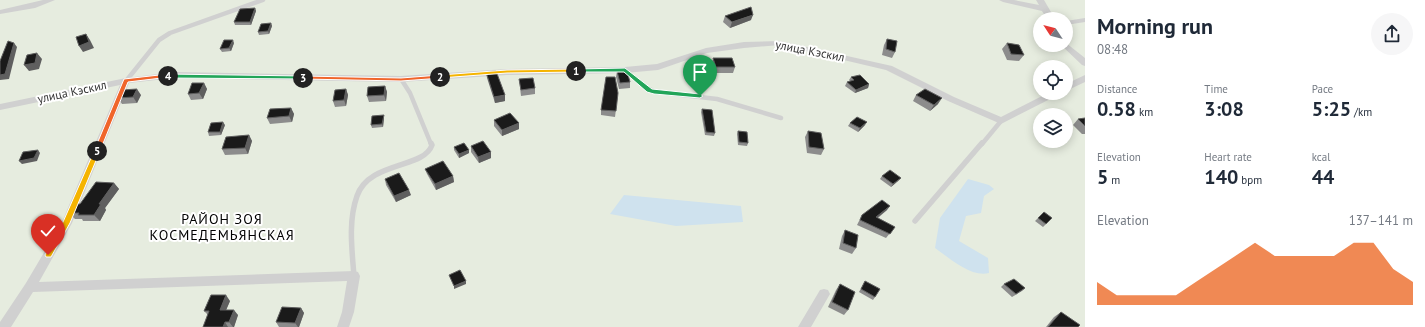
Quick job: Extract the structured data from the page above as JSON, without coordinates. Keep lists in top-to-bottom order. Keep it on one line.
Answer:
{"streets":{"street":["улица Кэскил"]},"districts":["РАЙОН ЗОЯ КОСМЕДЕМЬЯНСКАЯ"],"north":"top left","page":{"heading":["Morning run","08:48"],"pins":["1","4","2","3","5"],"stats":[["Distance","0.58 km"],["Time","3:08"],["Pace","5:25 /km"],["Elevation","5 m"],["Heart rate","140 bpm"],["kcal","44"]],"chart":["Elevation","137–141 m"]}}
